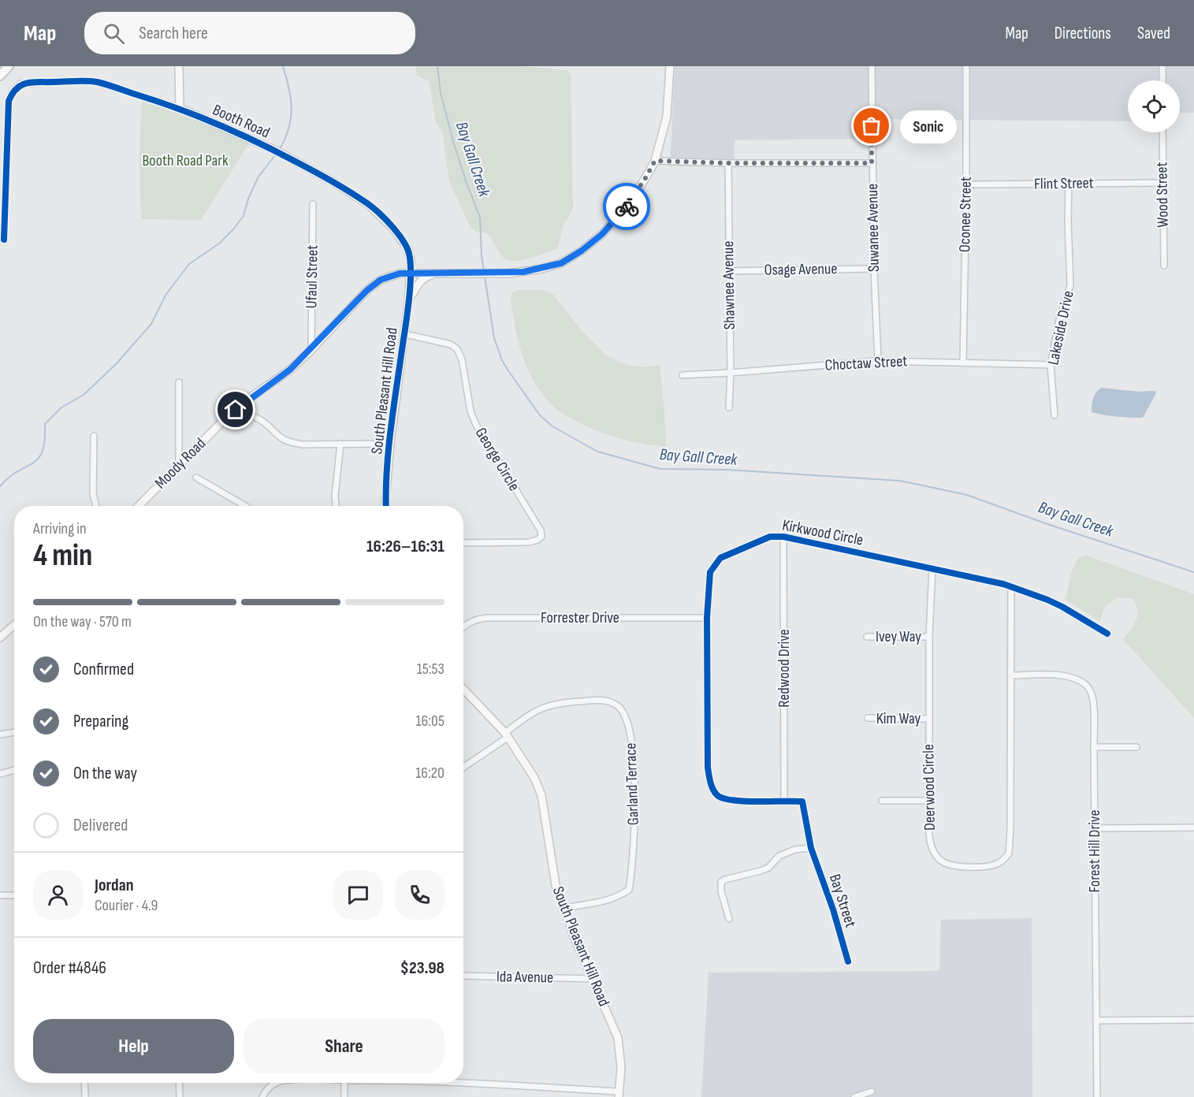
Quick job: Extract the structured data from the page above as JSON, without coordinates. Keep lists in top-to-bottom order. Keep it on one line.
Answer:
{"streets":{"street":["Booth Road","Flint Street","Wood Street","Oconee Street","Suwanee Avenue","Osage Avenue","Ufaul Street","Shawnee Avenue","Lakeside Drive","Choctaw Street","South Pleasant Hill Road","George Circle","Moody Road","Kirkwood Circle","Forrester Drive","Ivey Way","Redwood Drive","Kim Way","Garland Terrace","Deerwood Circle","Forest Hill Drive","Bay Street","Ida Avenue"]},"crossings":[["Booth Road","South Pleasant Hill Road"],["Booth Road","Moody Road"],["Flint Street","Wood Street"],["Flint Street","Oconee Street"],["Flint Street","Lakeside Drive"],["Oconee Street","Choctaw Street"],["Suwanee Avenue","Osage Avenue"],["Suwanee Avenue","Choctaw Street"],["Osage Avenue","Shawnee Avenue"],["Ufaul Street","Moody Road"],["Shawnee Avenue","Choctaw Street"],["Lakeside Drive","Choctaw Street"],["South Pleasant Hill Road","George Circle"],["South Pleasant Hill Road","Moody Road"],["South Pleasant Hill Road","Garland Terrace"],["South Pleasant Hill Road","Ida Avenue"],["Kirkwood Circle","Forrester Drive"],["Kirkwood Circle","Redwood Drive"],["Kirkwood Circle","Deerwood Circle"],["Kirkwood Circle","Bay Street"],["Ivey Way","Deerwood Circle"],["Redwood Drive","Bay Street"],["Kim Way","Deerwood Circle"],["Deerwood Circle","Forest Hill Drive"]],"water":["Bay Gall Creek"],"parks":["Booth Road Park"],"places":["Sonic"],"page":{"header":"Map","search":"Search here","nav":["Map","Directions","Saved"],"bubble":"Sonic","heading":["4 min","Arriving in","16:26–16:31"],"panel":["Jordan","Courier · 4.9","Order #4846","$23.98"],"bar":"On the way · 570 m","list":[["Confirmed","15:53"],["Preparing","16:05"],["On the way","16:20"],"Delivered"],"buttons":["Help","Share"]}}
